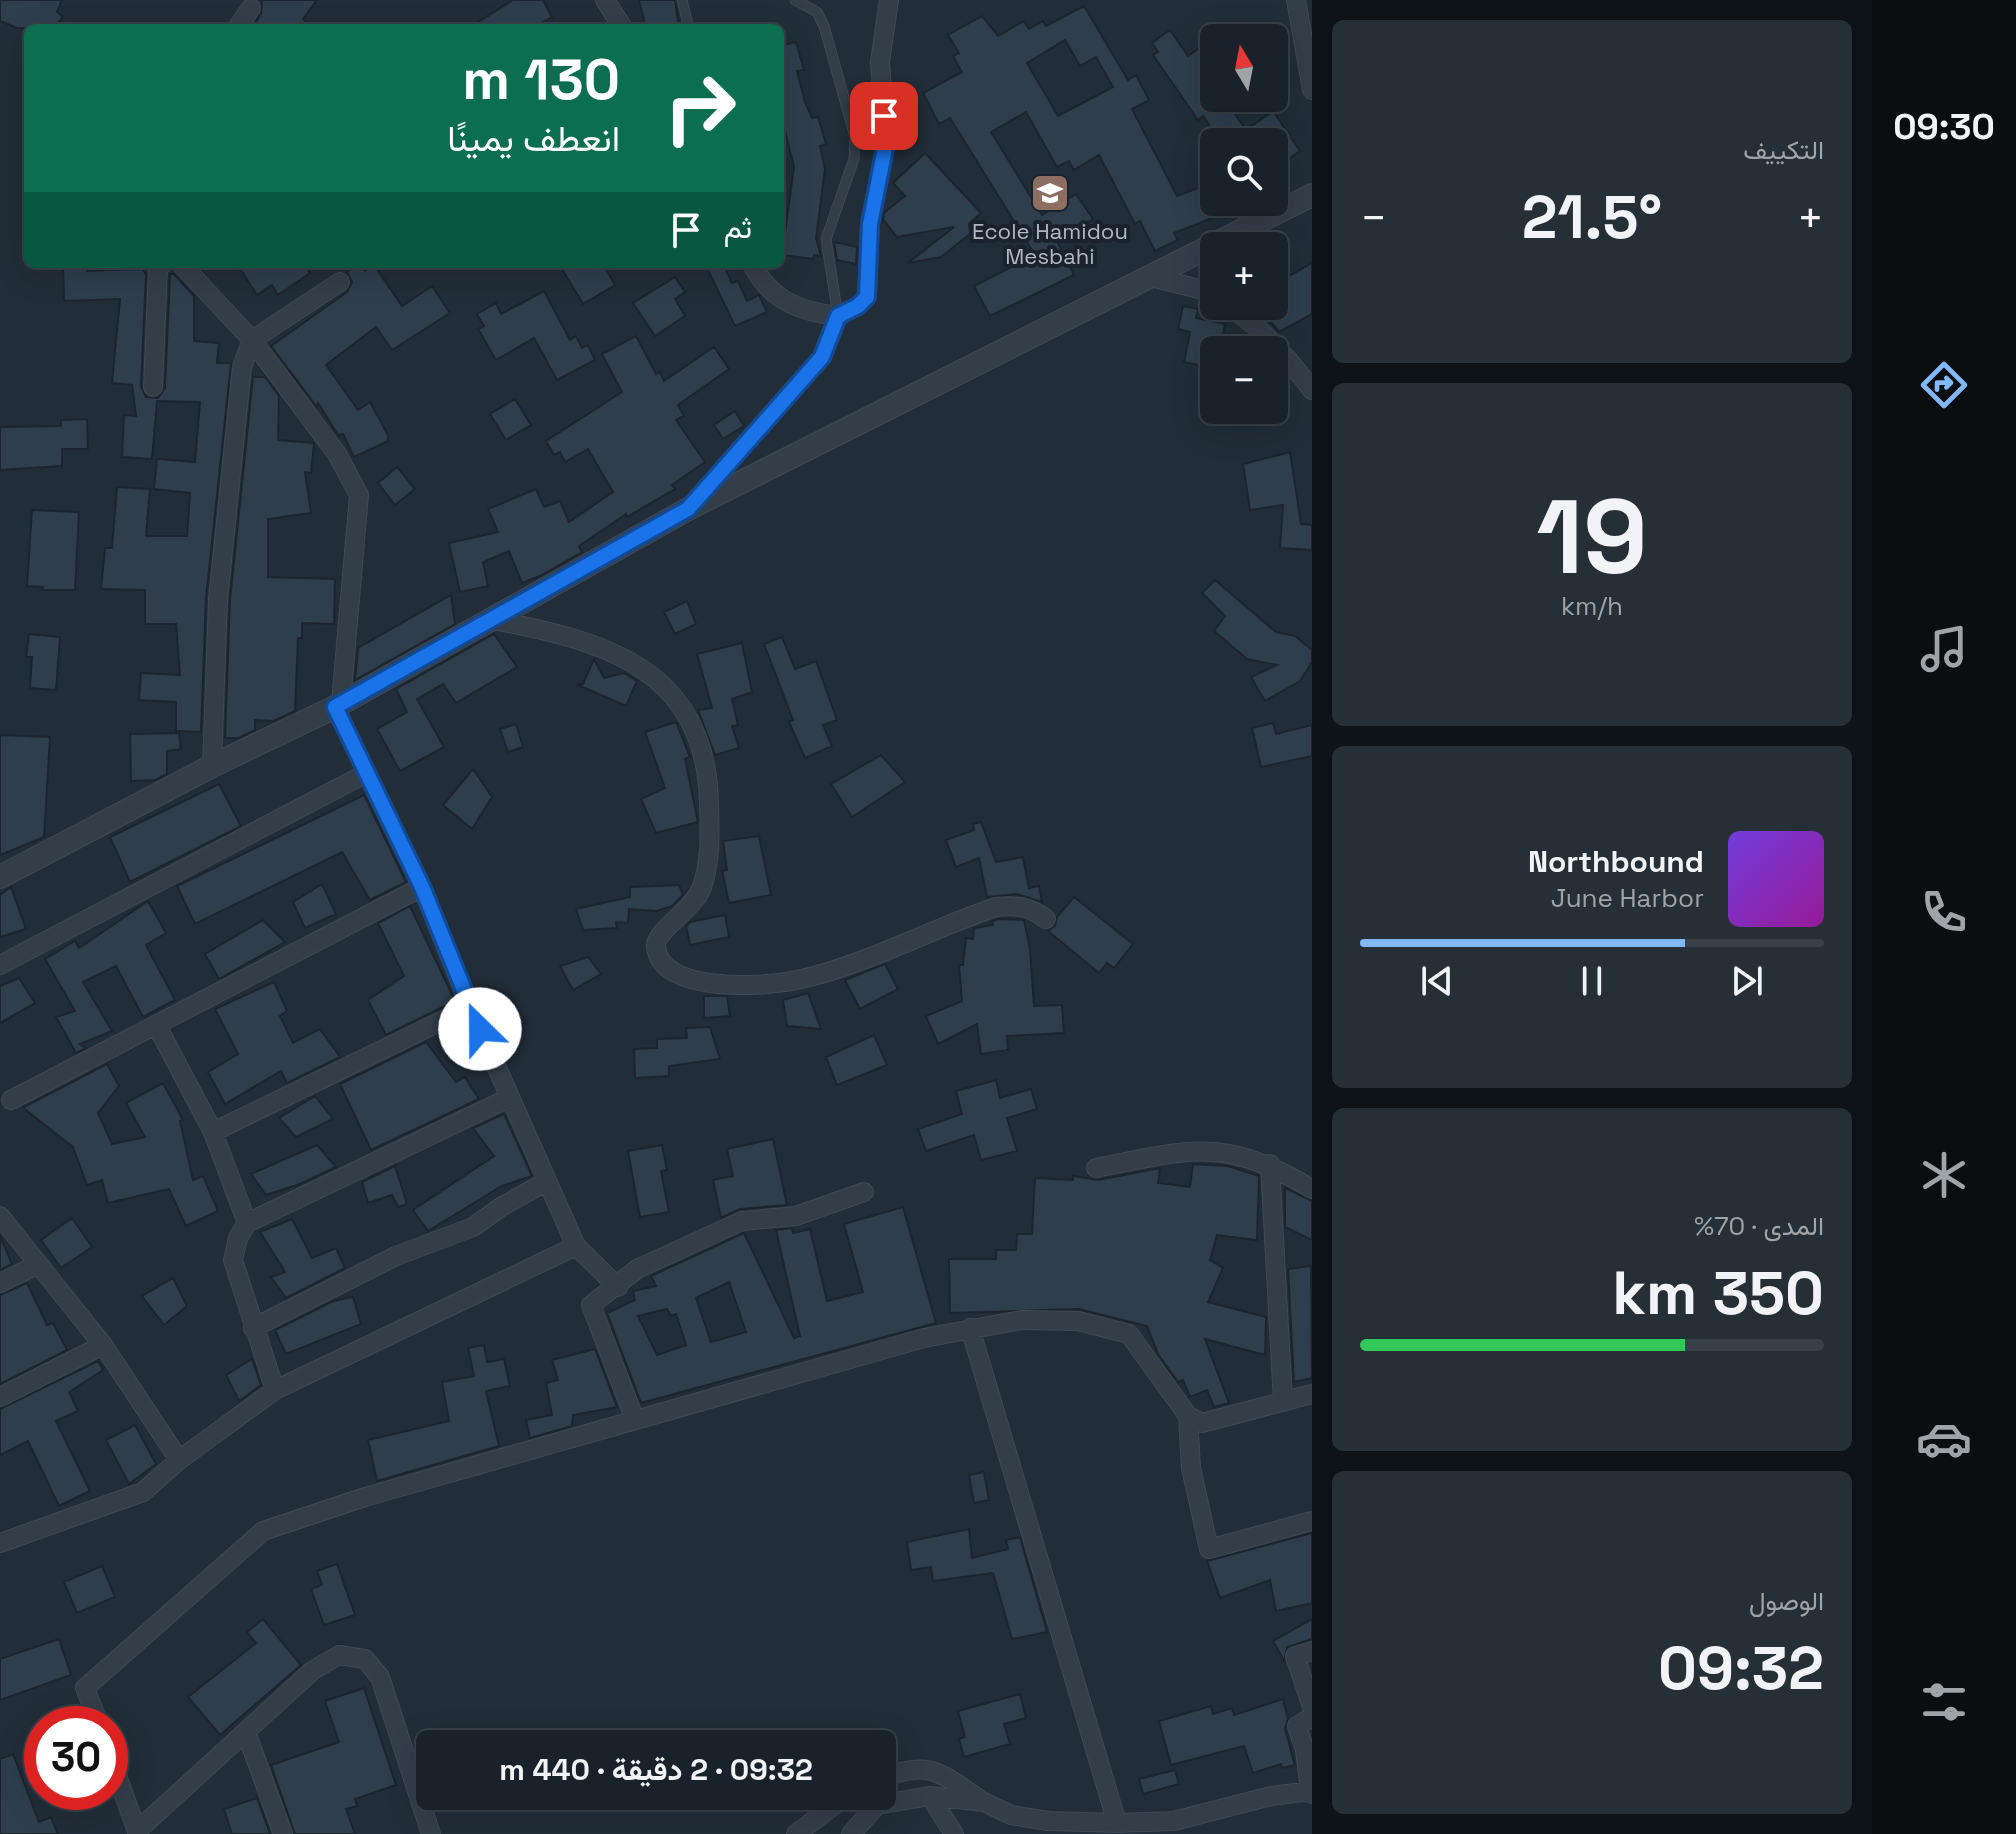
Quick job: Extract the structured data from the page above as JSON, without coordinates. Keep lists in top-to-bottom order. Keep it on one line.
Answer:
{"places":{"school or university":["Ecole Hamidou Mesbahi"]},"north":"top","page":{"tabs":"09:30","tile":["التكييف",["19","km/h"],["المدى · 70%","350 km"],["الوصول","09:32"]],"map_buttons":["+","−"],"turn":["130 m","انعطف يمينًا"],"heat":["−","21.5°","+"],"then":"ثم","song":["Northbound","June Harbor"],"limit":"30","trip":"09:32 · 2 دقيقة · 440 m"}}
